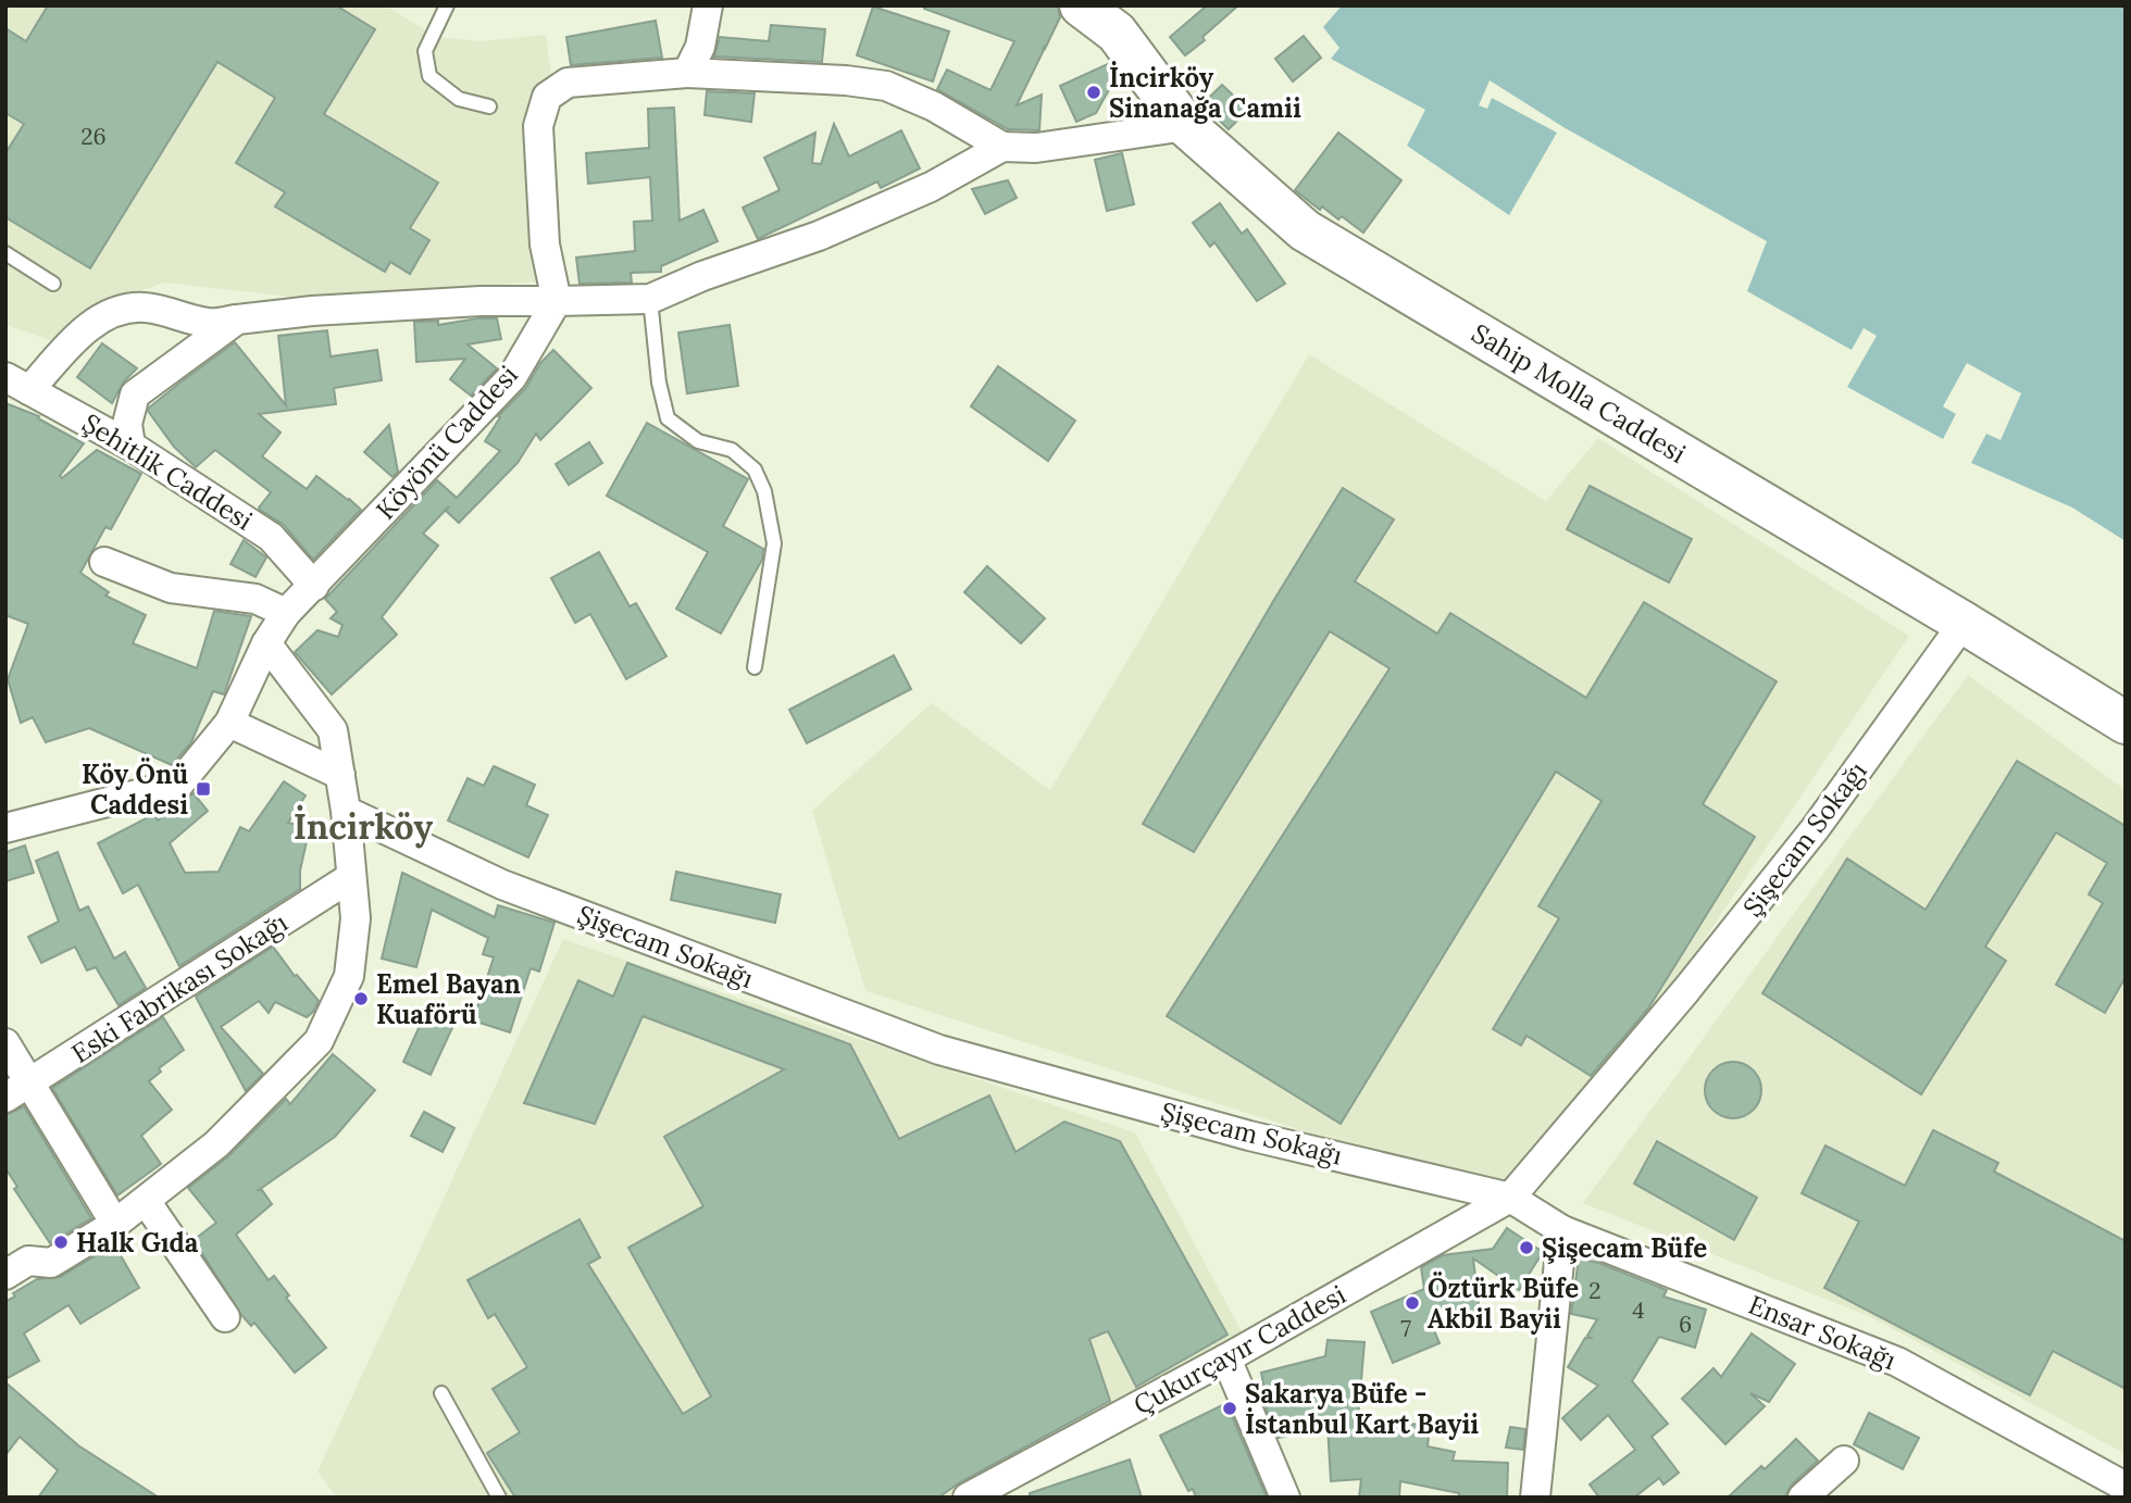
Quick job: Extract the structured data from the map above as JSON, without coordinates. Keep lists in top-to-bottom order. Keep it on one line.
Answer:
{"streets":{"main road":["Sahip Molla Caddesi"],"street":["Köyönü Caddesi","Şehitlik Caddesi","Şişecam Sokağı","Eski Fabrikası Sokağı","Ensar Sokağı","Çukurçayır Caddesi"]},"crossings":[["Sahip Molla Caddesi","Şişecam Sokağı"],["Köyönü Caddesi","Şehitlik Caddesi"],["Şişecam Sokağı","Ensar Sokağı"],["Şişecam Sokağı","Çukurçayır Caddesi"],["Ensar Sokağı","Çukurçayır Caddesi"]],"districts":["İncirköy"],"places":{"other":["İncirköy Sinanağa Camii","Emel Bayan Kuaförü","Halk Gıda","Şişecam Büfe","Öztürk Büfe Akbil Bayii","Sakarya Büfe - İstanbul Kart Bayii"],"transit":["Köy Önü Caddesi"]},"house_numbers":["26","2","4","6","7"]}
